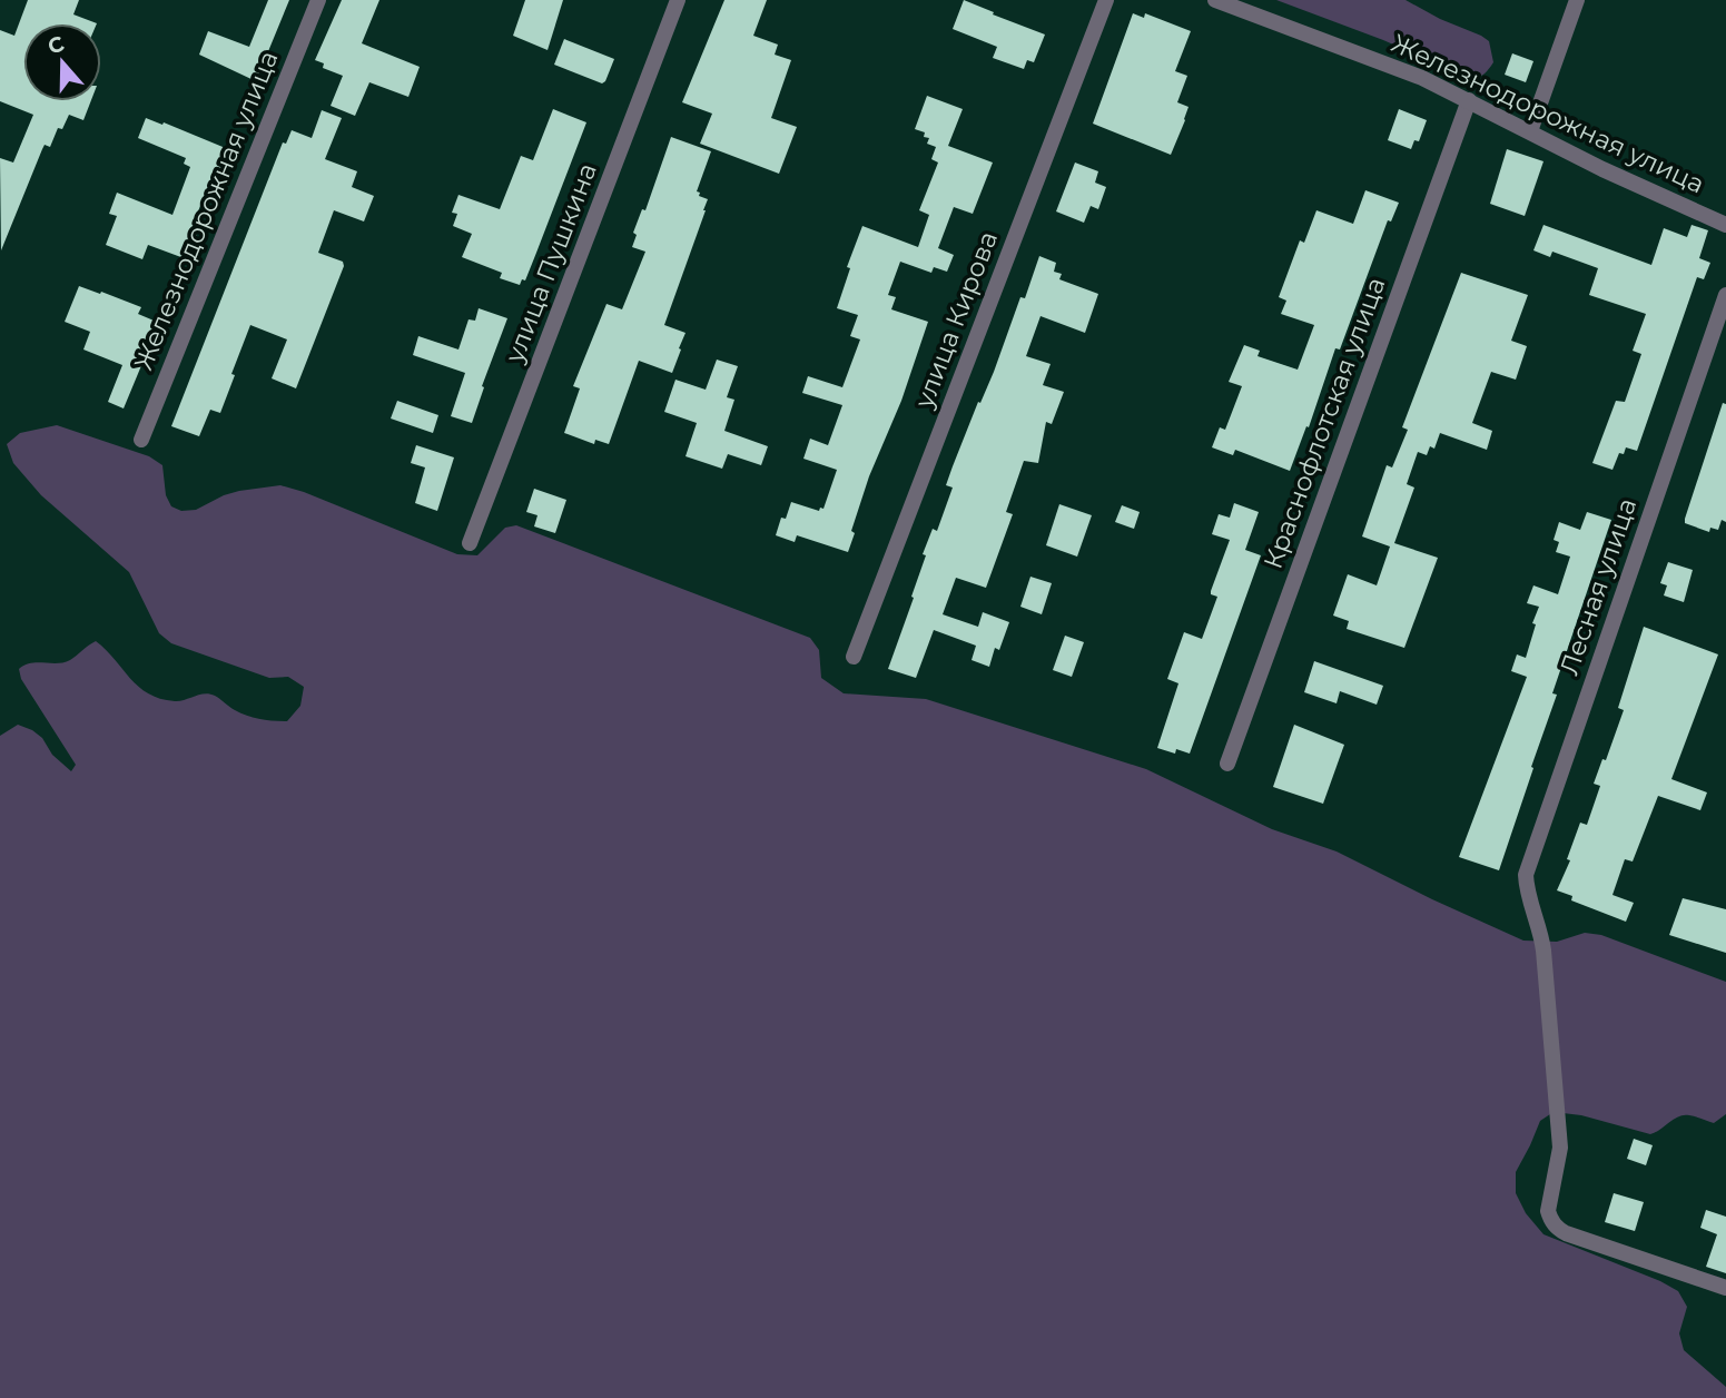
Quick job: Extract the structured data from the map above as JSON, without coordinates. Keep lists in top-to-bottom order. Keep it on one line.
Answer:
{"streets":{"street":["Железнодорожная улица","улица Пушкина","улица Кирова","Краснофлотская улица","Лесная улица"]},"crossings":[["Железнодорожная улица","Краснофлотская улица"]],"north":"top"}
